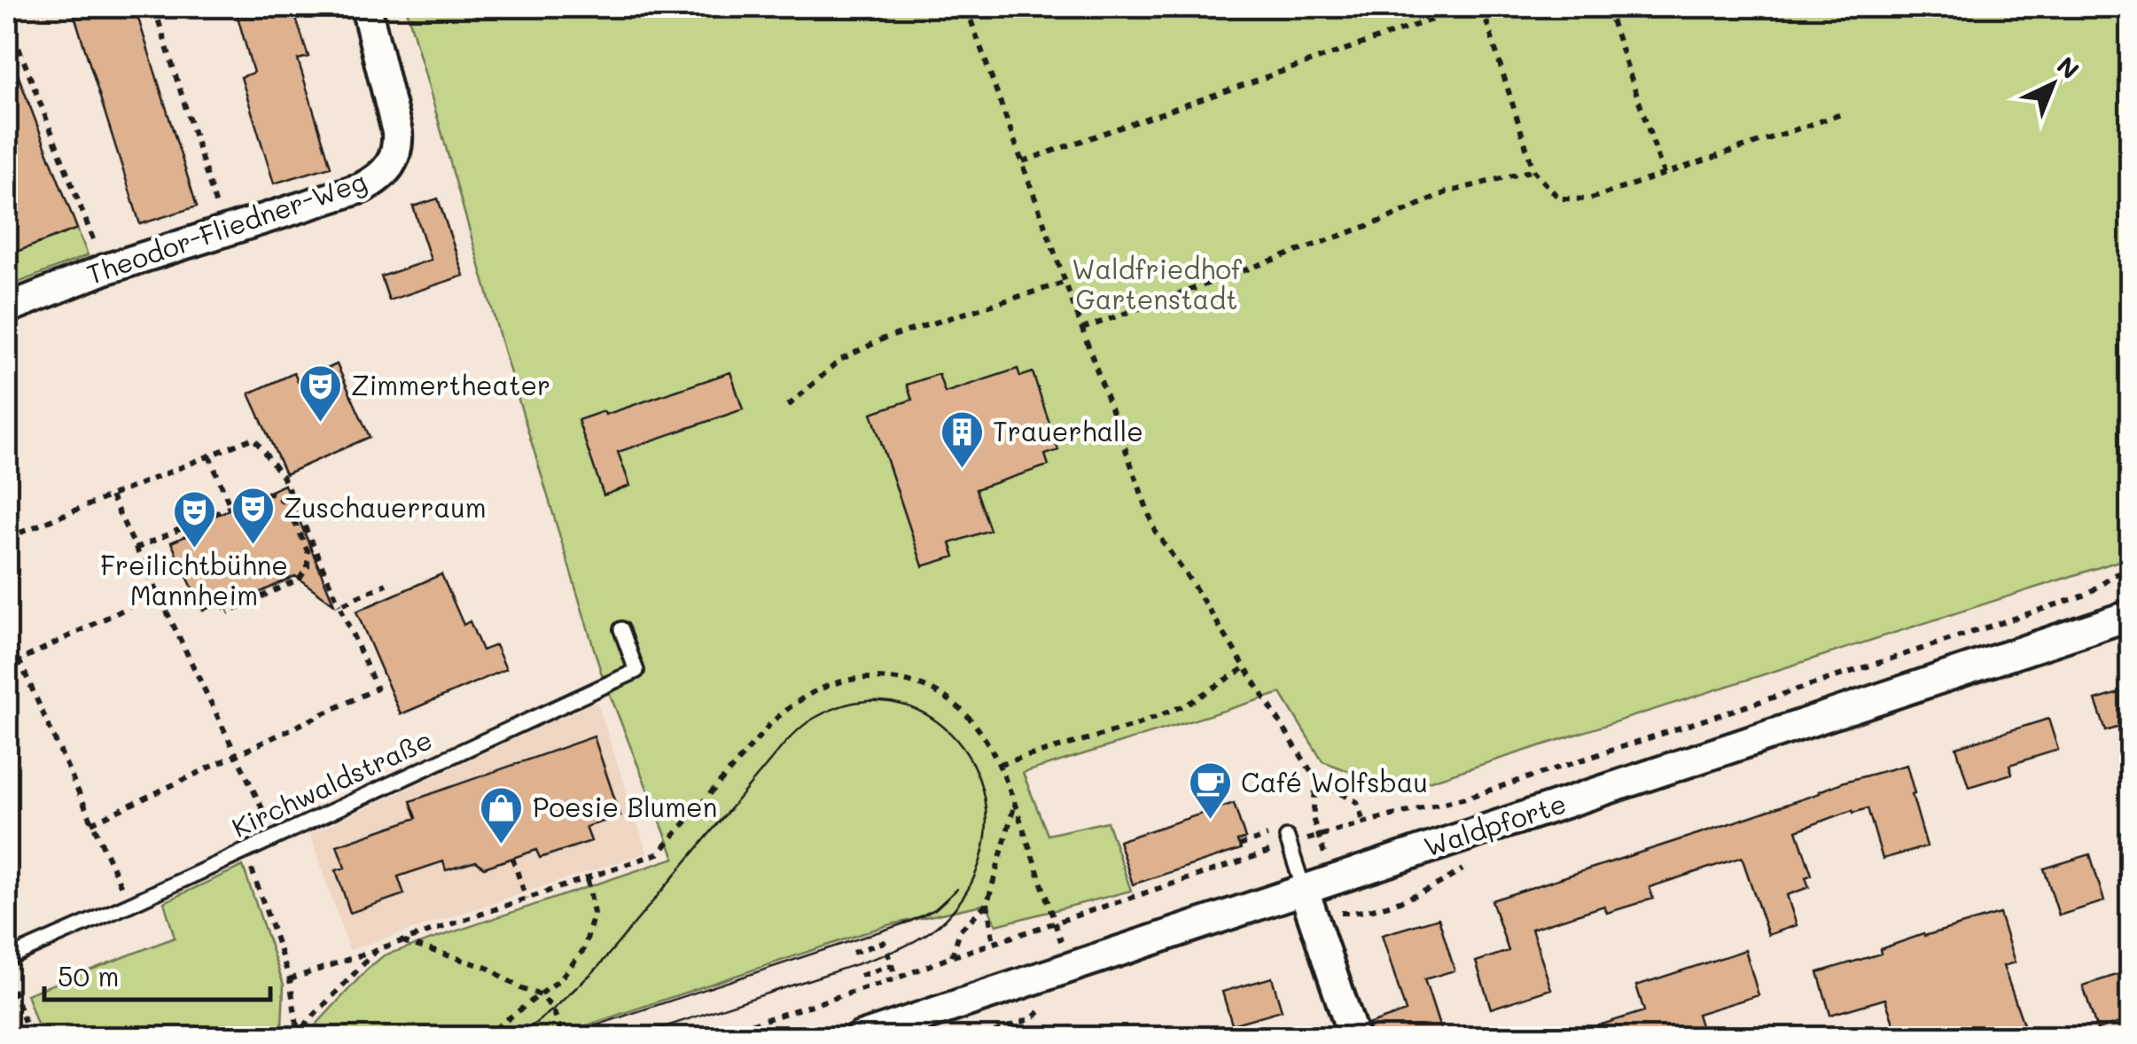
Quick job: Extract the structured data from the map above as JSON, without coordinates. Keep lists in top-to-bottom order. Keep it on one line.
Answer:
{"streets":{"street":["Theodor-Fliedner-Weg","Waldpforte"],"lane":["Kirchwaldstraße"]},"parks":["Waldfriedhof Gartenstadt"],"places":{"theatre":["Zimmertheater","Zuschauerraum","Freilichtbühne Mannheim"],"building":["Trauerhalle"],"cafe":["Café Wolfsbau"],"shop":["Poesie Blumen"]},"scale_bar":"50 m","north":"top right"}
